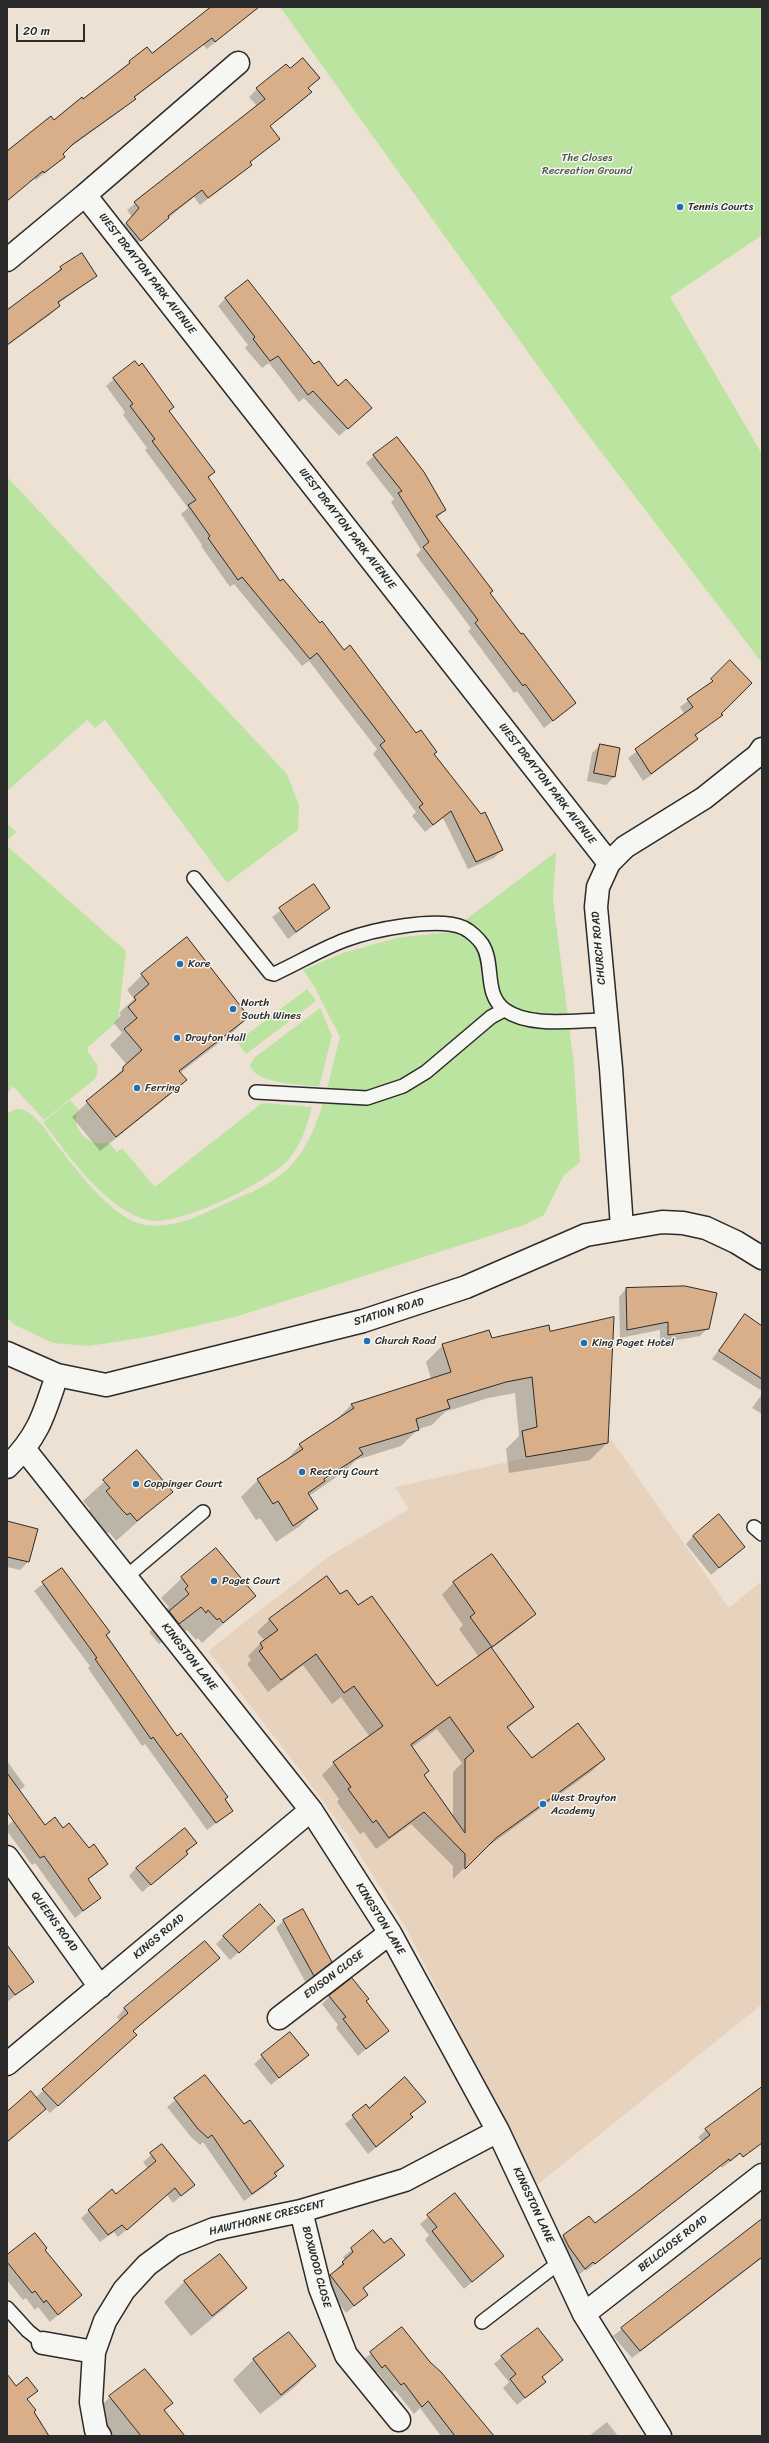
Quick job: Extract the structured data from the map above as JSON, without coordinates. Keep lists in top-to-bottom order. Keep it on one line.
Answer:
{"streets":{"street":["WEST DRAYTON PARK AVENUE","CHURCH ROAD","STATION ROAD","KINGSTON LANE","QUEENS ROAD","KINGS ROAD","EDISON CLOSE","HAWTHORNE CRESCENT","BELLCLOSE ROAD","BOXWOOD CLOSE"]},"crossings":[["WEST DRAYTON PARK AVENUE","CHURCH ROAD"],["CHURCH ROAD","STATION ROAD"],["KINGSTON LANE","KINGS ROAD"],["KINGSTON LANE","EDISON CLOSE"],["KINGSTON LANE","HAWTHORNE CRESCENT"],["KINGSTON LANE","BELLCLOSE ROAD"],["QUEENS ROAD","KINGS ROAD"],["HAWTHORNE CRESCENT","BOXWOOD CLOSE"]],"parks":["The Closes Recreation Ground"],"places":["Tennis Courts","Kore","North South Wines","Drayton Hall","Ferring","Church Road","King Paget Hotel","Rectory Court","Coppinger Court","Paget Court","West Drayton Academy"],"scale_bar":"20 m"}
